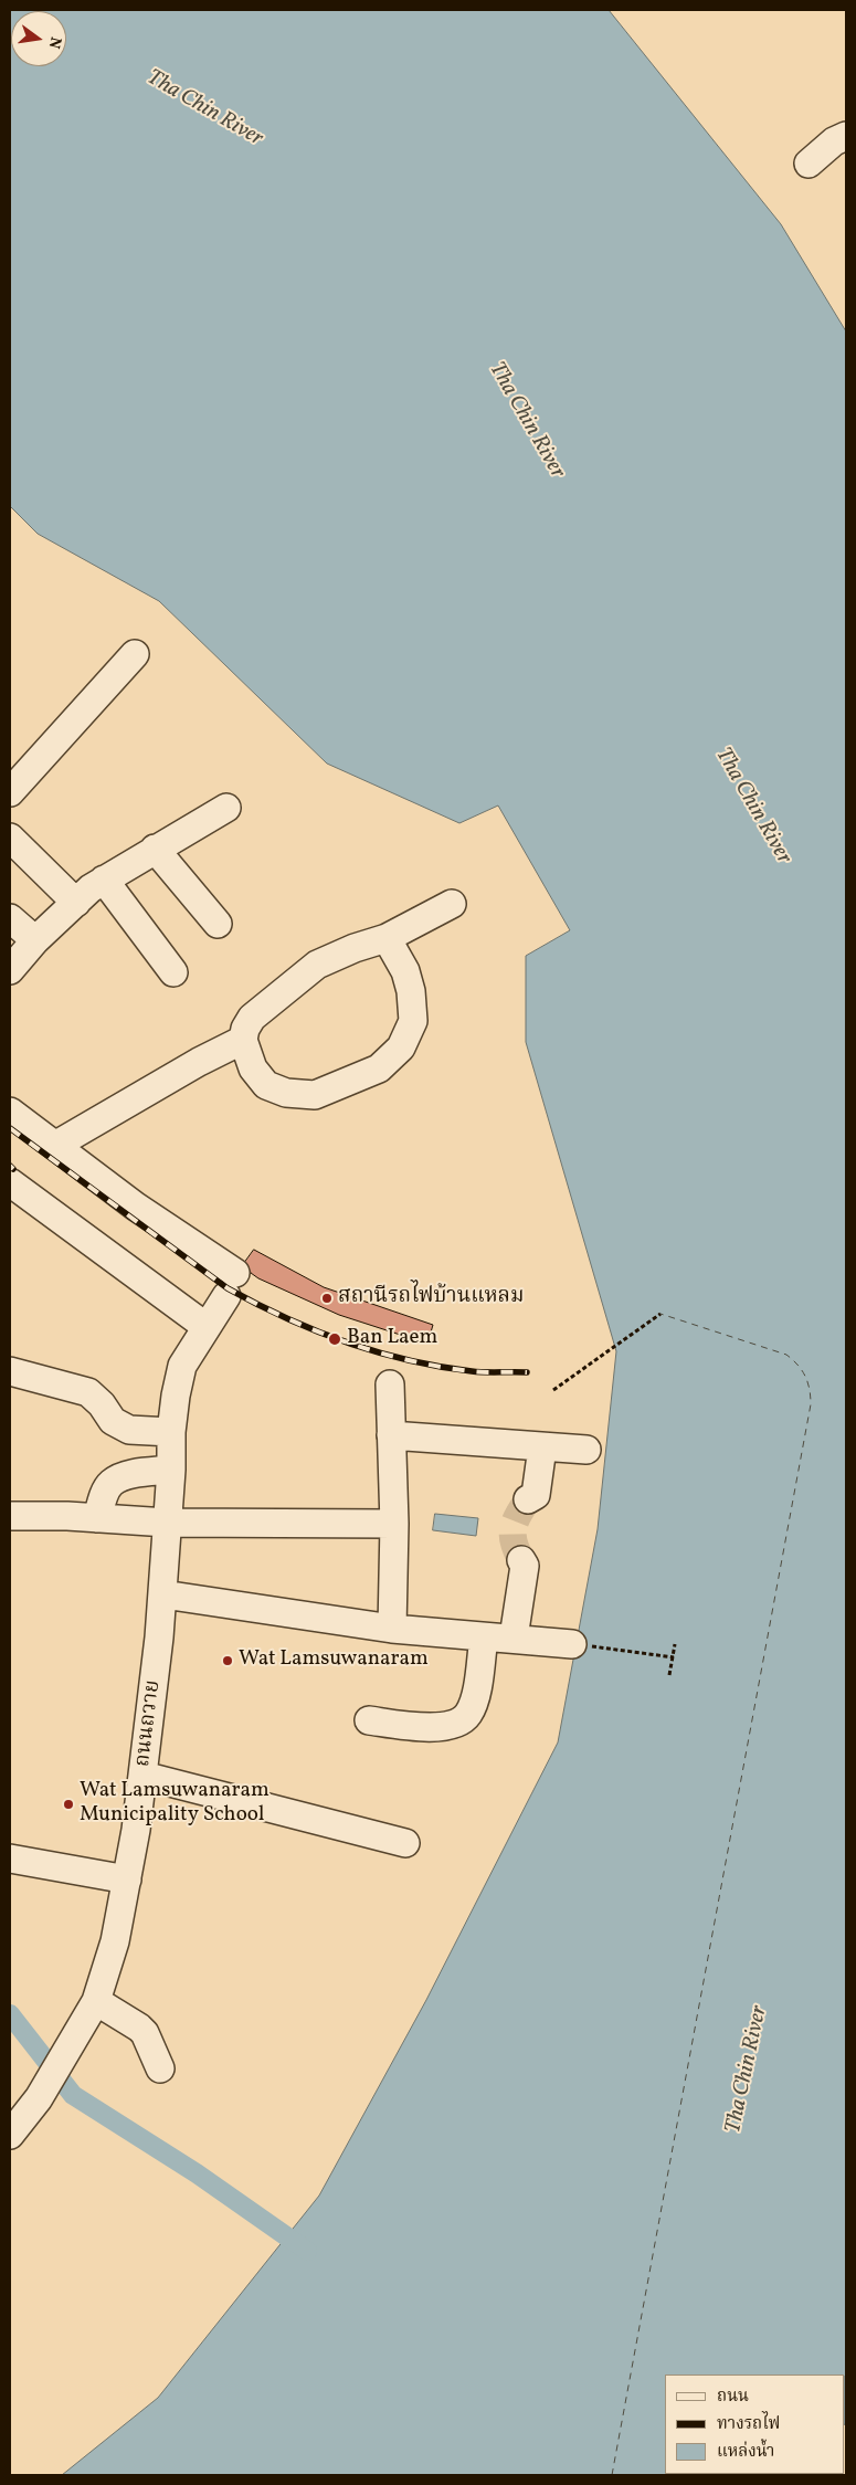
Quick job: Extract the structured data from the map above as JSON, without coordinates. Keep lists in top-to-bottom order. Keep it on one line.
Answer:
{"streets":{"street":["ถนนถวาย"]},"water":["Tha Chin River"],"places":["สถานีรถไฟบ้านแหลม","Ban Laem","Wat Lamsuwanaram","Wat Lamsuwanaram Municipality School"],"legend":["ถนน","ทางรถไฟ","แหล่งน้ำ"],"north":"right"}
